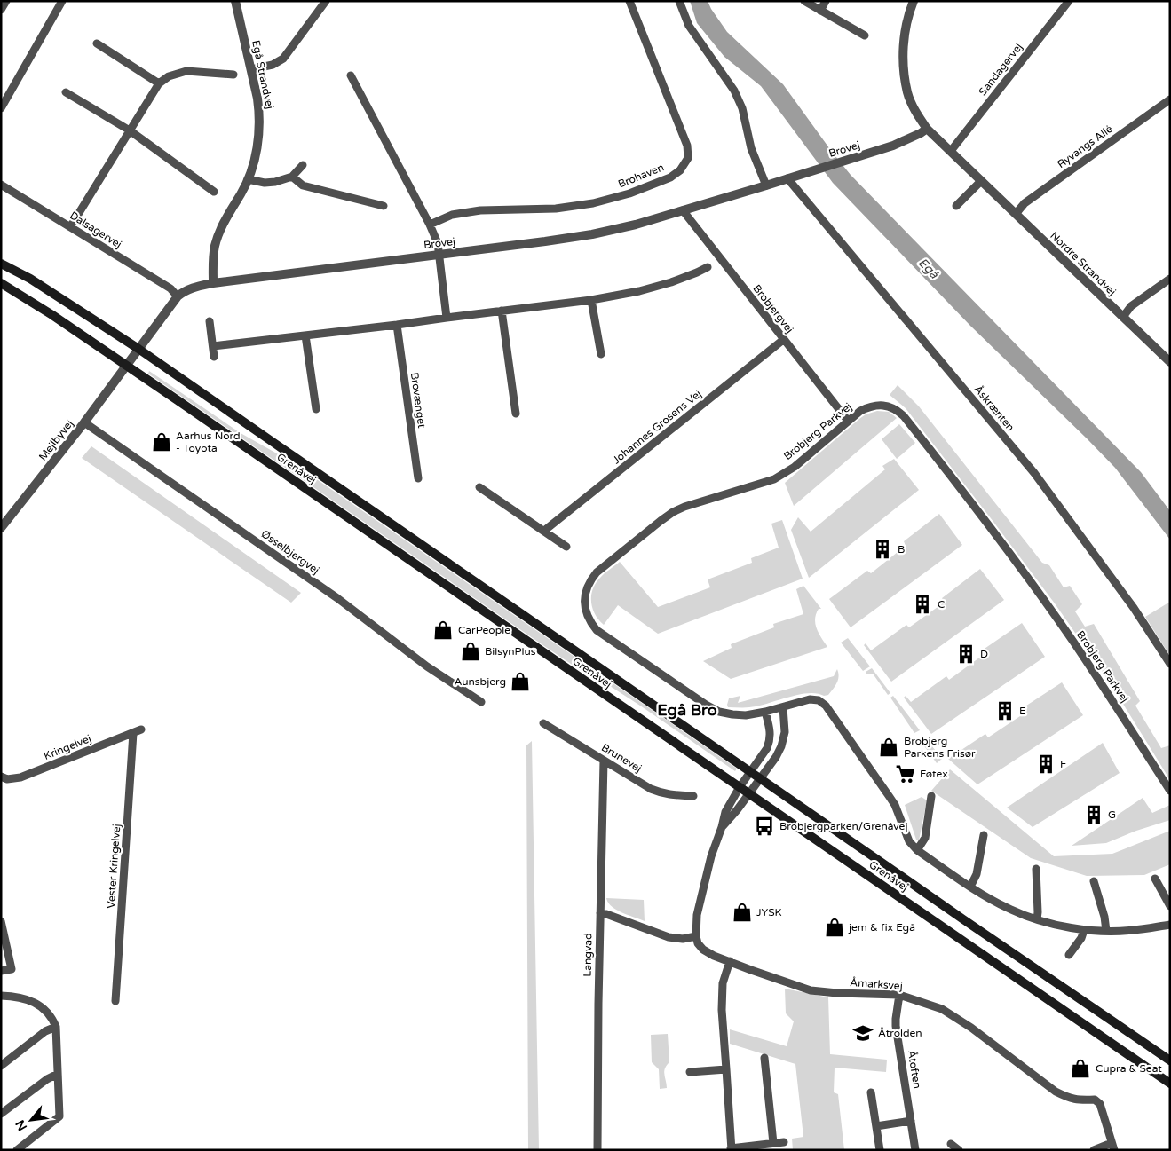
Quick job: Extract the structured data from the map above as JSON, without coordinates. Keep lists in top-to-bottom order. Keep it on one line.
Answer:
{"streets":{"main road":["Grenåvej"],"street":["Sandagervej","Egå Strandvej","Ryvangs Allé","Brovej","Brohaven","Dalsagervej","Nordre Strandvej","Brobjergvej","Brovænget","Åskrænten","Johannes Grosens Vej","Brobjerg Parkvej","Mejlbyvej","Øsselbjergvej","Kringelvej","Brunevej","Vester Kringelvej","Langvad","Åmarksvej","Åtoften"]},"crossings":[["Sandagervej","Nordre Strandvej"],["Egå Strandvej","Brovej"],["Ryvangs Allé","Nordre Strandvej"],["Brovej","Dalsagervej"],["Brovej","Nordre Strandvej"],["Brovej","Brobjergvej"],["Brovej","Åskrænten"],["Brovej","Mejlbyvej"],["Brovej","Grenåvej"],["Brobjergvej","Johannes Grosens Vej"],["Brobjergvej","Brobjerg Parkvej"],["Mejlbyvej","Grenåvej"],["Mejlbyvej","Øsselbjergvej"],["Kringelvej","Vester Kringelvej"],["Brunevej","Langvad"],["Åmarksvej","Åtoften"]],"districts":["Egå Bro"],"water":["Egå"],"places":{"shop":["Aarhus Nord - Toyota","CarPeople","BilsynPlus","Aunsbjerg","Brobjerg Parkens Frisør","JYSK","jem & fix Egå","Cupra & Seat"],"building":["B","C","D","E","F","G"],"supermarket":["Føtex"],"bus stop":["Brobjergparken/Grenåvej"],"school or university":["Åtrolden"]},"north":"bottom left"}
